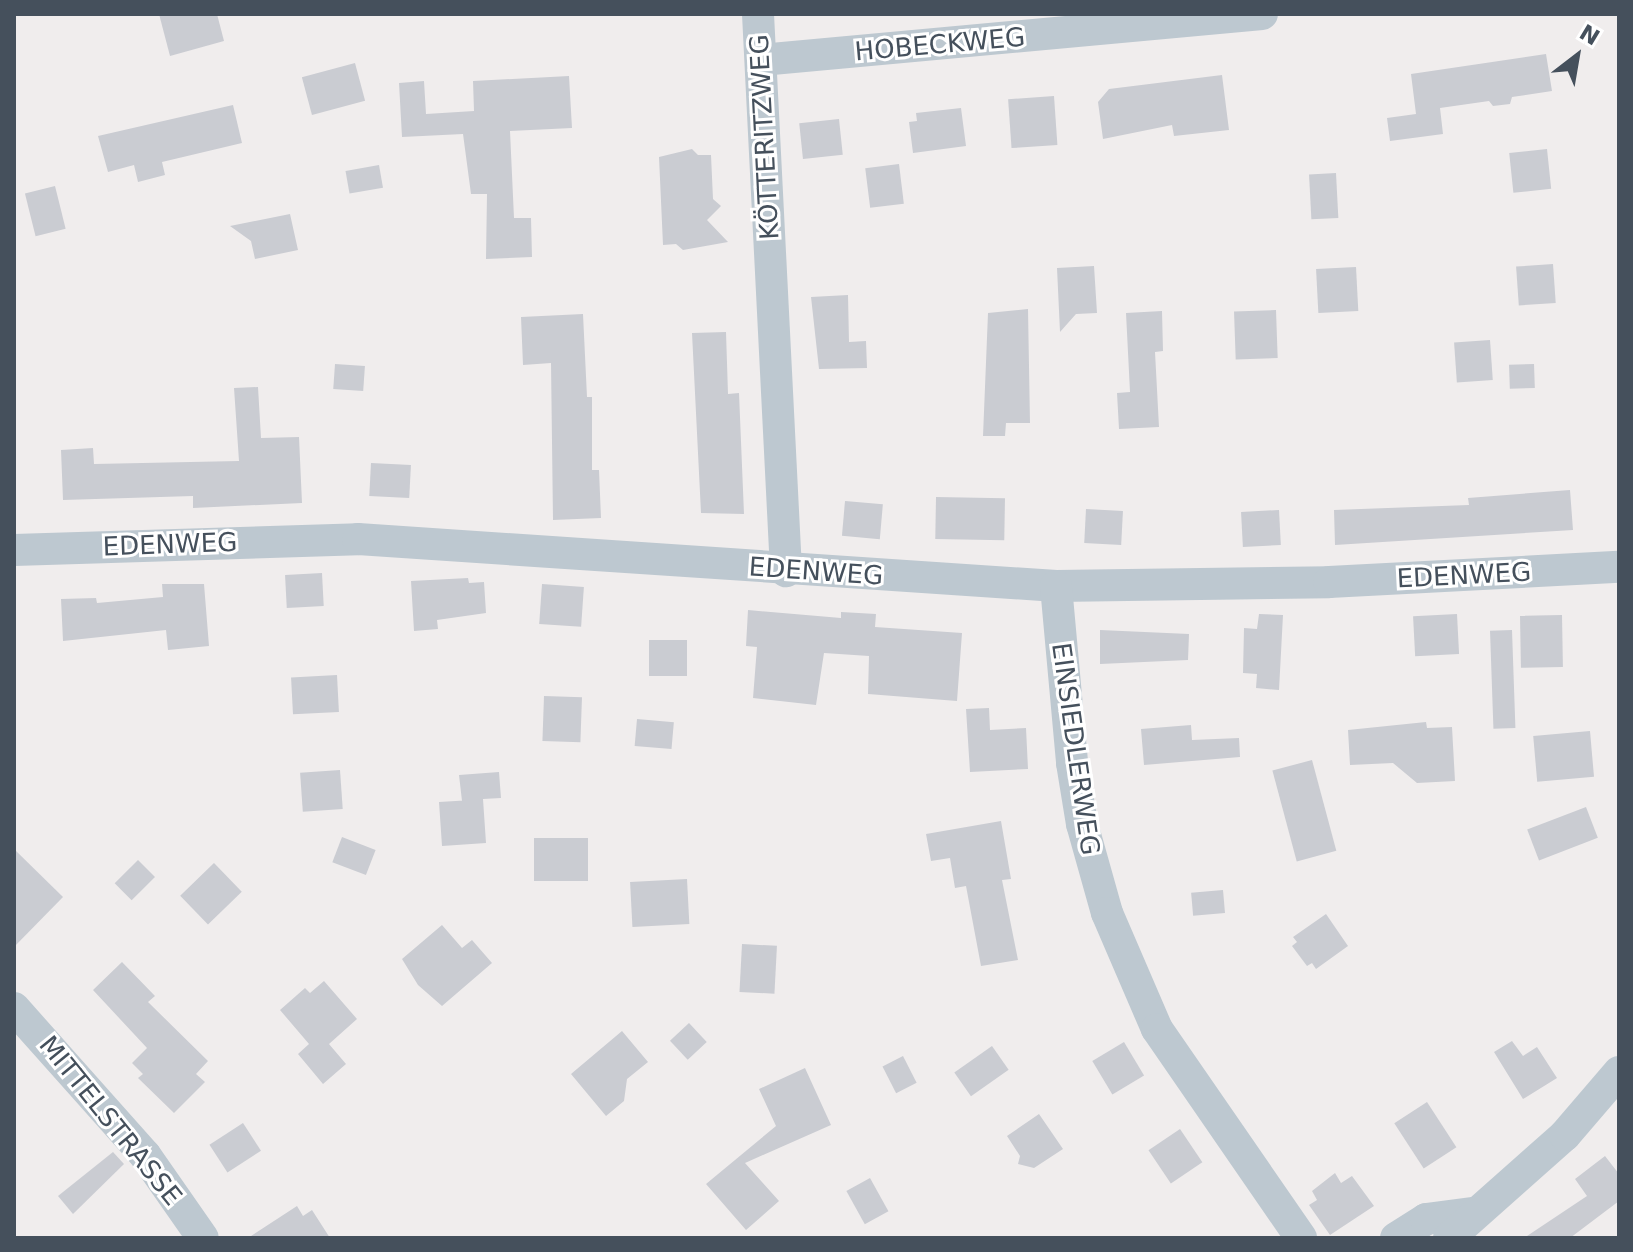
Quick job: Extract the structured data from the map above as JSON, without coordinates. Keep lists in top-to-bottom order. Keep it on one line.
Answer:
{"streets":{"street":["HOBECKWEG","KÖTTERITZWEG","EDENWEG","EINSIEDLERWEG","MITTELSTRASSE"]},"crossings":[["HOBECKWEG","KÖTTERITZWEG"],["KÖTTERITZWEG","EDENWEG"],["EDENWEG","EINSIEDLERWEG"]],"north":"top right"}
